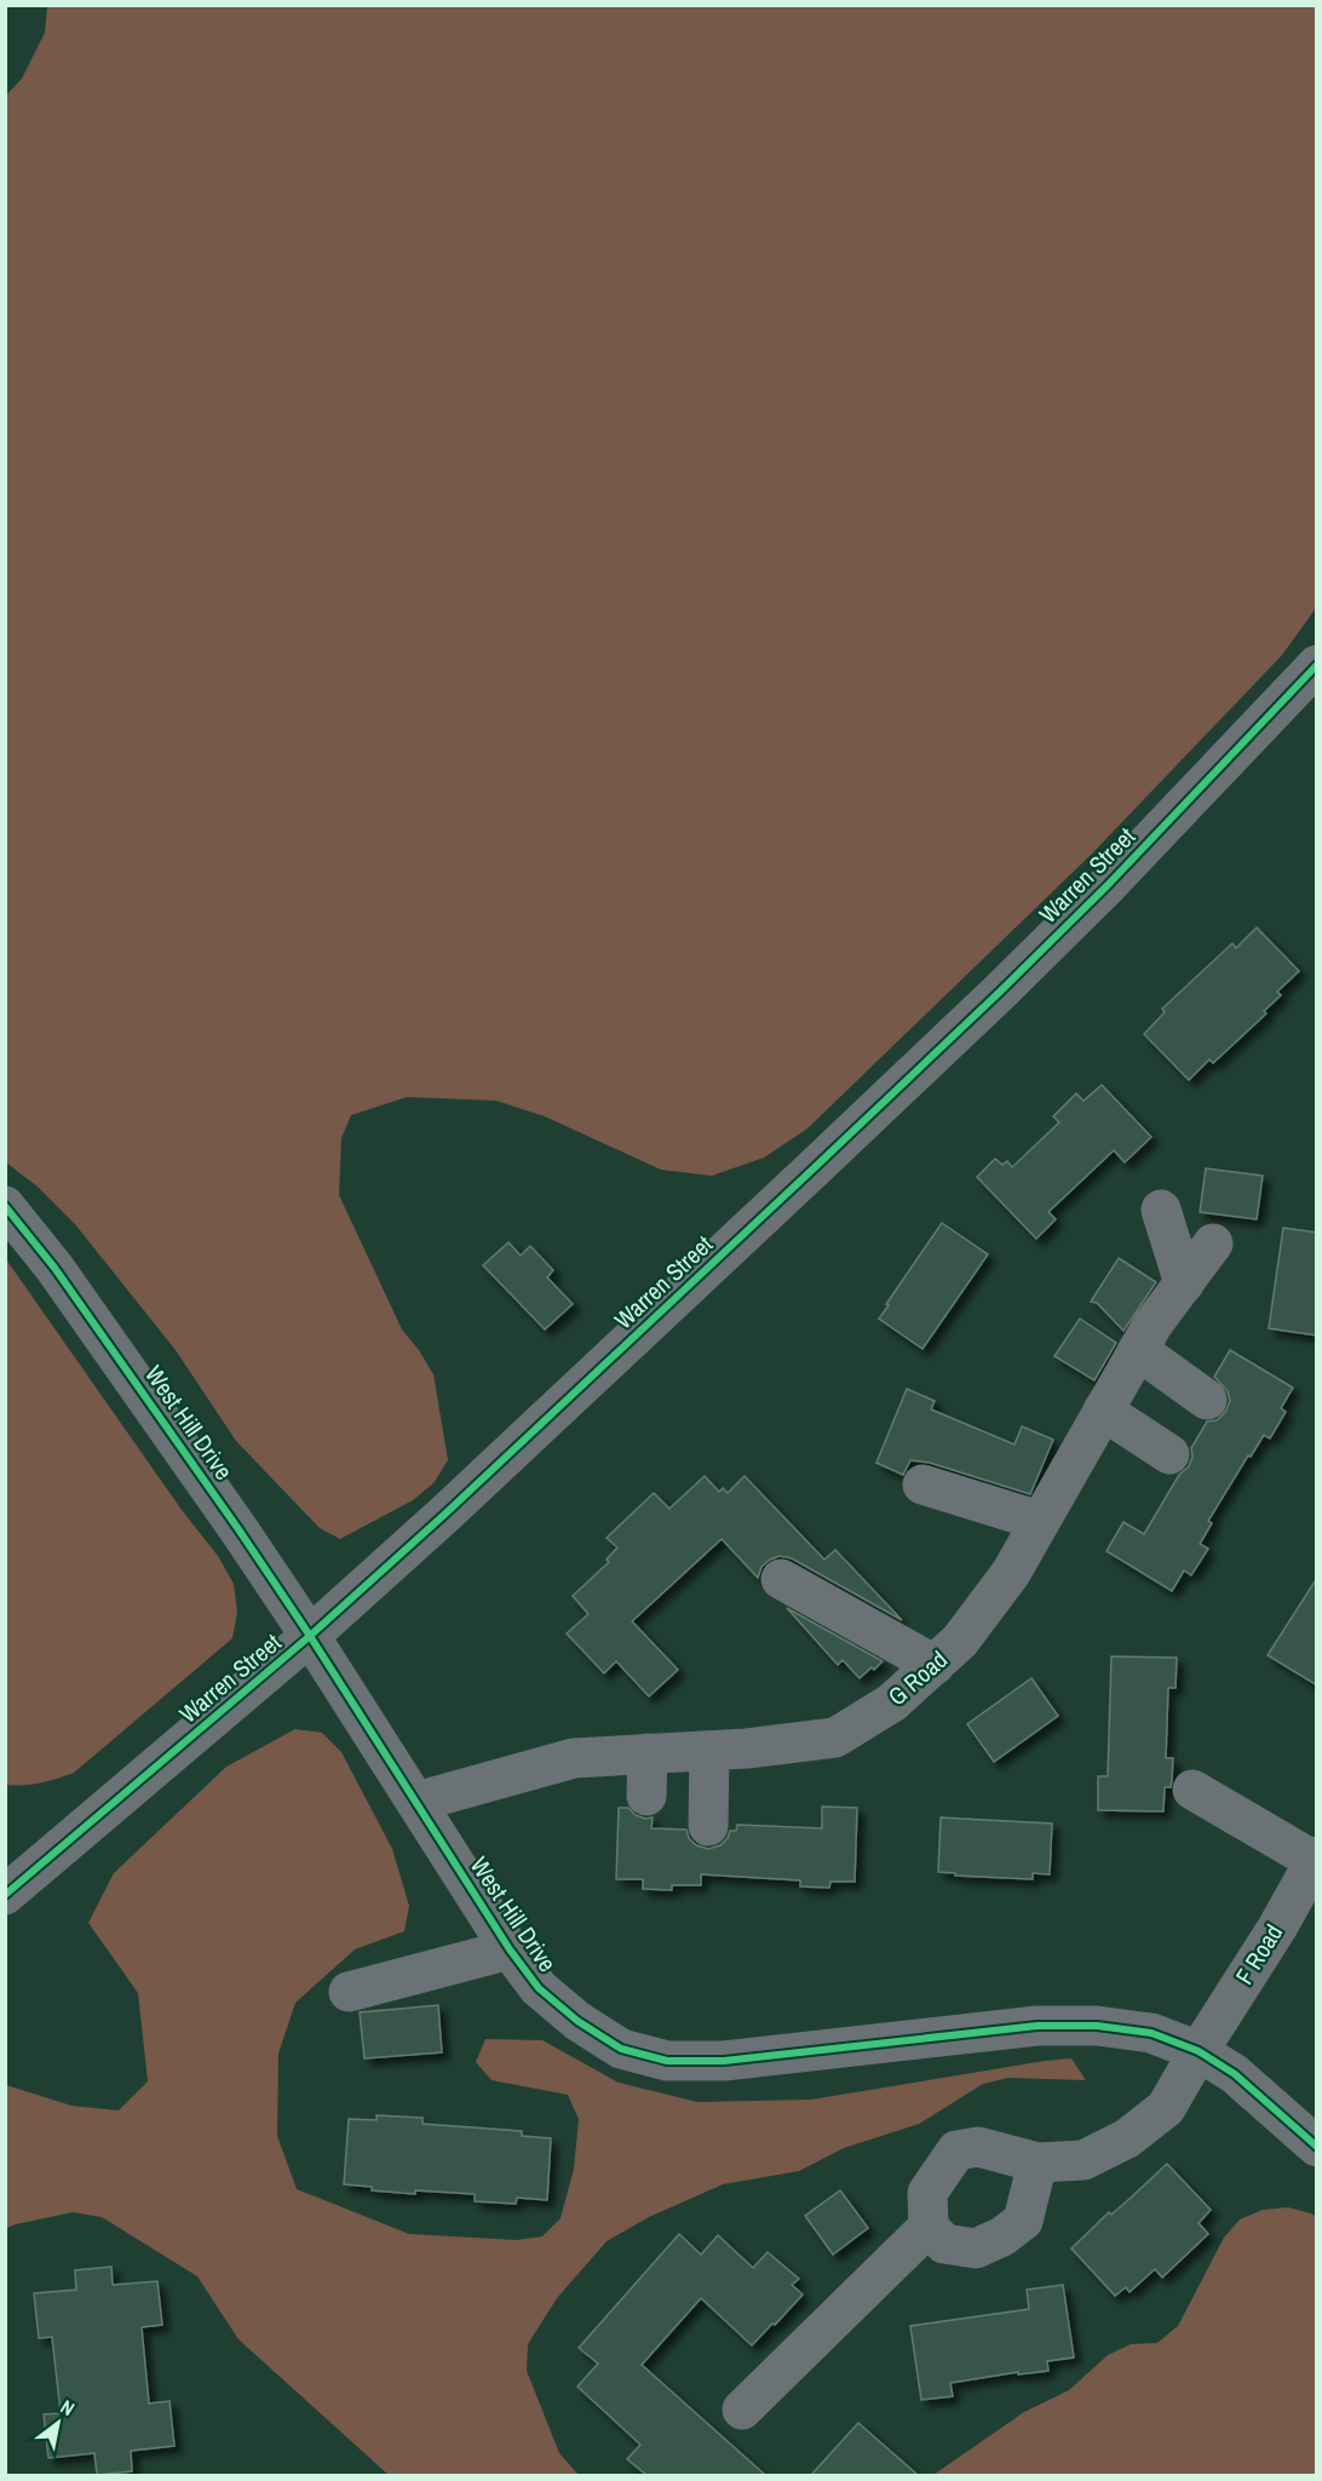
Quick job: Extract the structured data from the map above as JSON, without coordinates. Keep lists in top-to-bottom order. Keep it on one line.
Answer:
{"streets":{"street":["Warren Street","West Hill Drive","G Road","F Road"]},"crossings":[["Warren Street","West Hill Drive"],["West Hill Drive","G Road"],["West Hill Drive","F Road"]],"north":"top right"}
